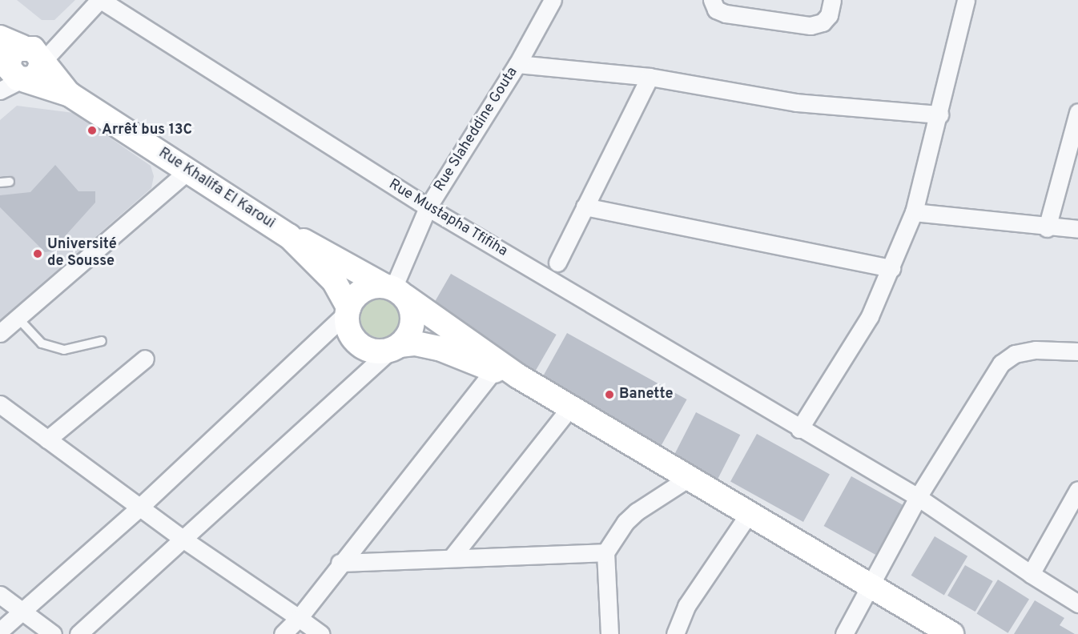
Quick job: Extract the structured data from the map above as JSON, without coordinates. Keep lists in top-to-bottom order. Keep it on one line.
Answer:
{"streets":{"main road":["Rue Khalifa El Karoui"],"street":["Rue Slaheddine Gouta","Rue Mustapha Tfifiha"]},"crossings":[["Rue Slaheddine Gouta","Rue Khalifa El Karoui"],["Rue Slaheddine Gouta","Rue Mustapha Tfifiha"]],"places":["Arrêt bus 13C","Université de Sousse","Banette"]}
